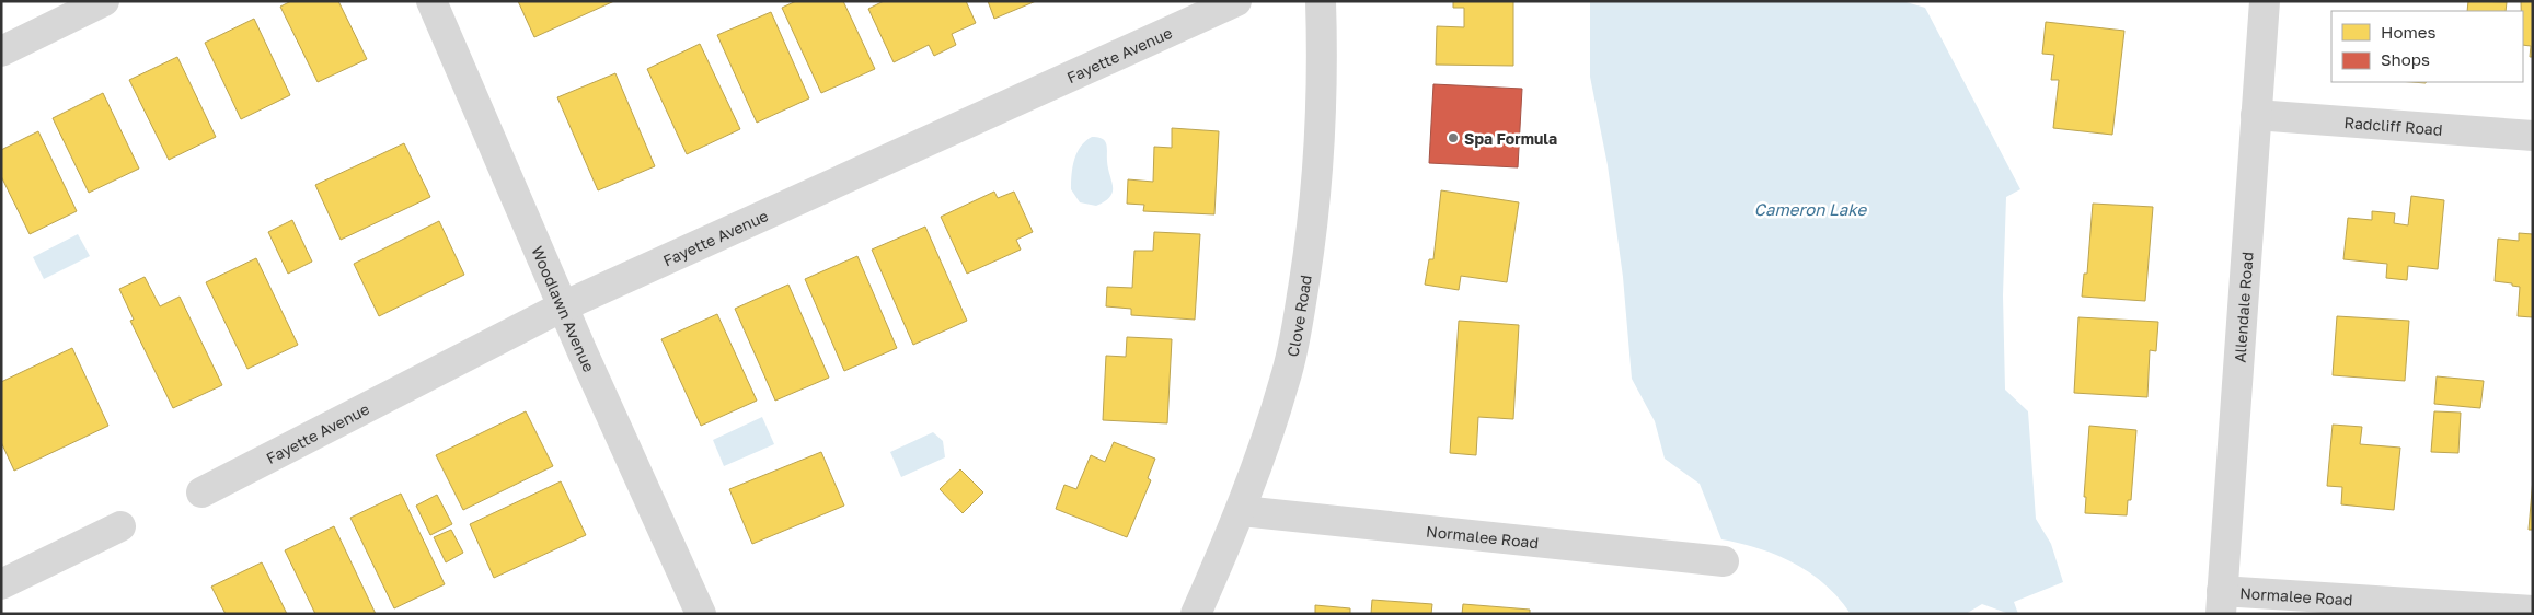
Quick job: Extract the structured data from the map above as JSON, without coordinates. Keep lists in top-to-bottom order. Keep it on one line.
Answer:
{"streets":{"street":["Fayette Avenue","Radcliff Road","Allendale Road","Woodlawn Avenue","Clove Road","Normalee Road"]},"crossings":[["Fayette Avenue","Woodlawn Avenue"],["Radcliff Road","Allendale Road"],["Allendale Road","Normalee Road"],["Clove Road","Normalee Road"]],"water":["Cameron Lake"],"places":["Spa Formula"],"legend":["Homes","Shops"]}
